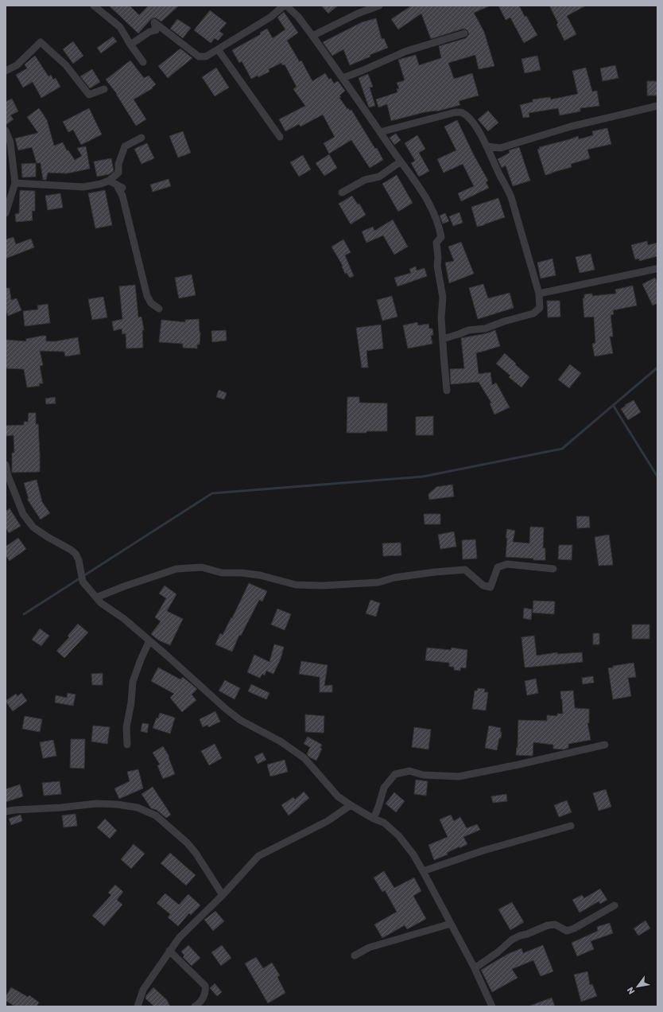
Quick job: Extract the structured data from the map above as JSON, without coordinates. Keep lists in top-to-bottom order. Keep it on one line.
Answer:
{"north":"bottom left"}
